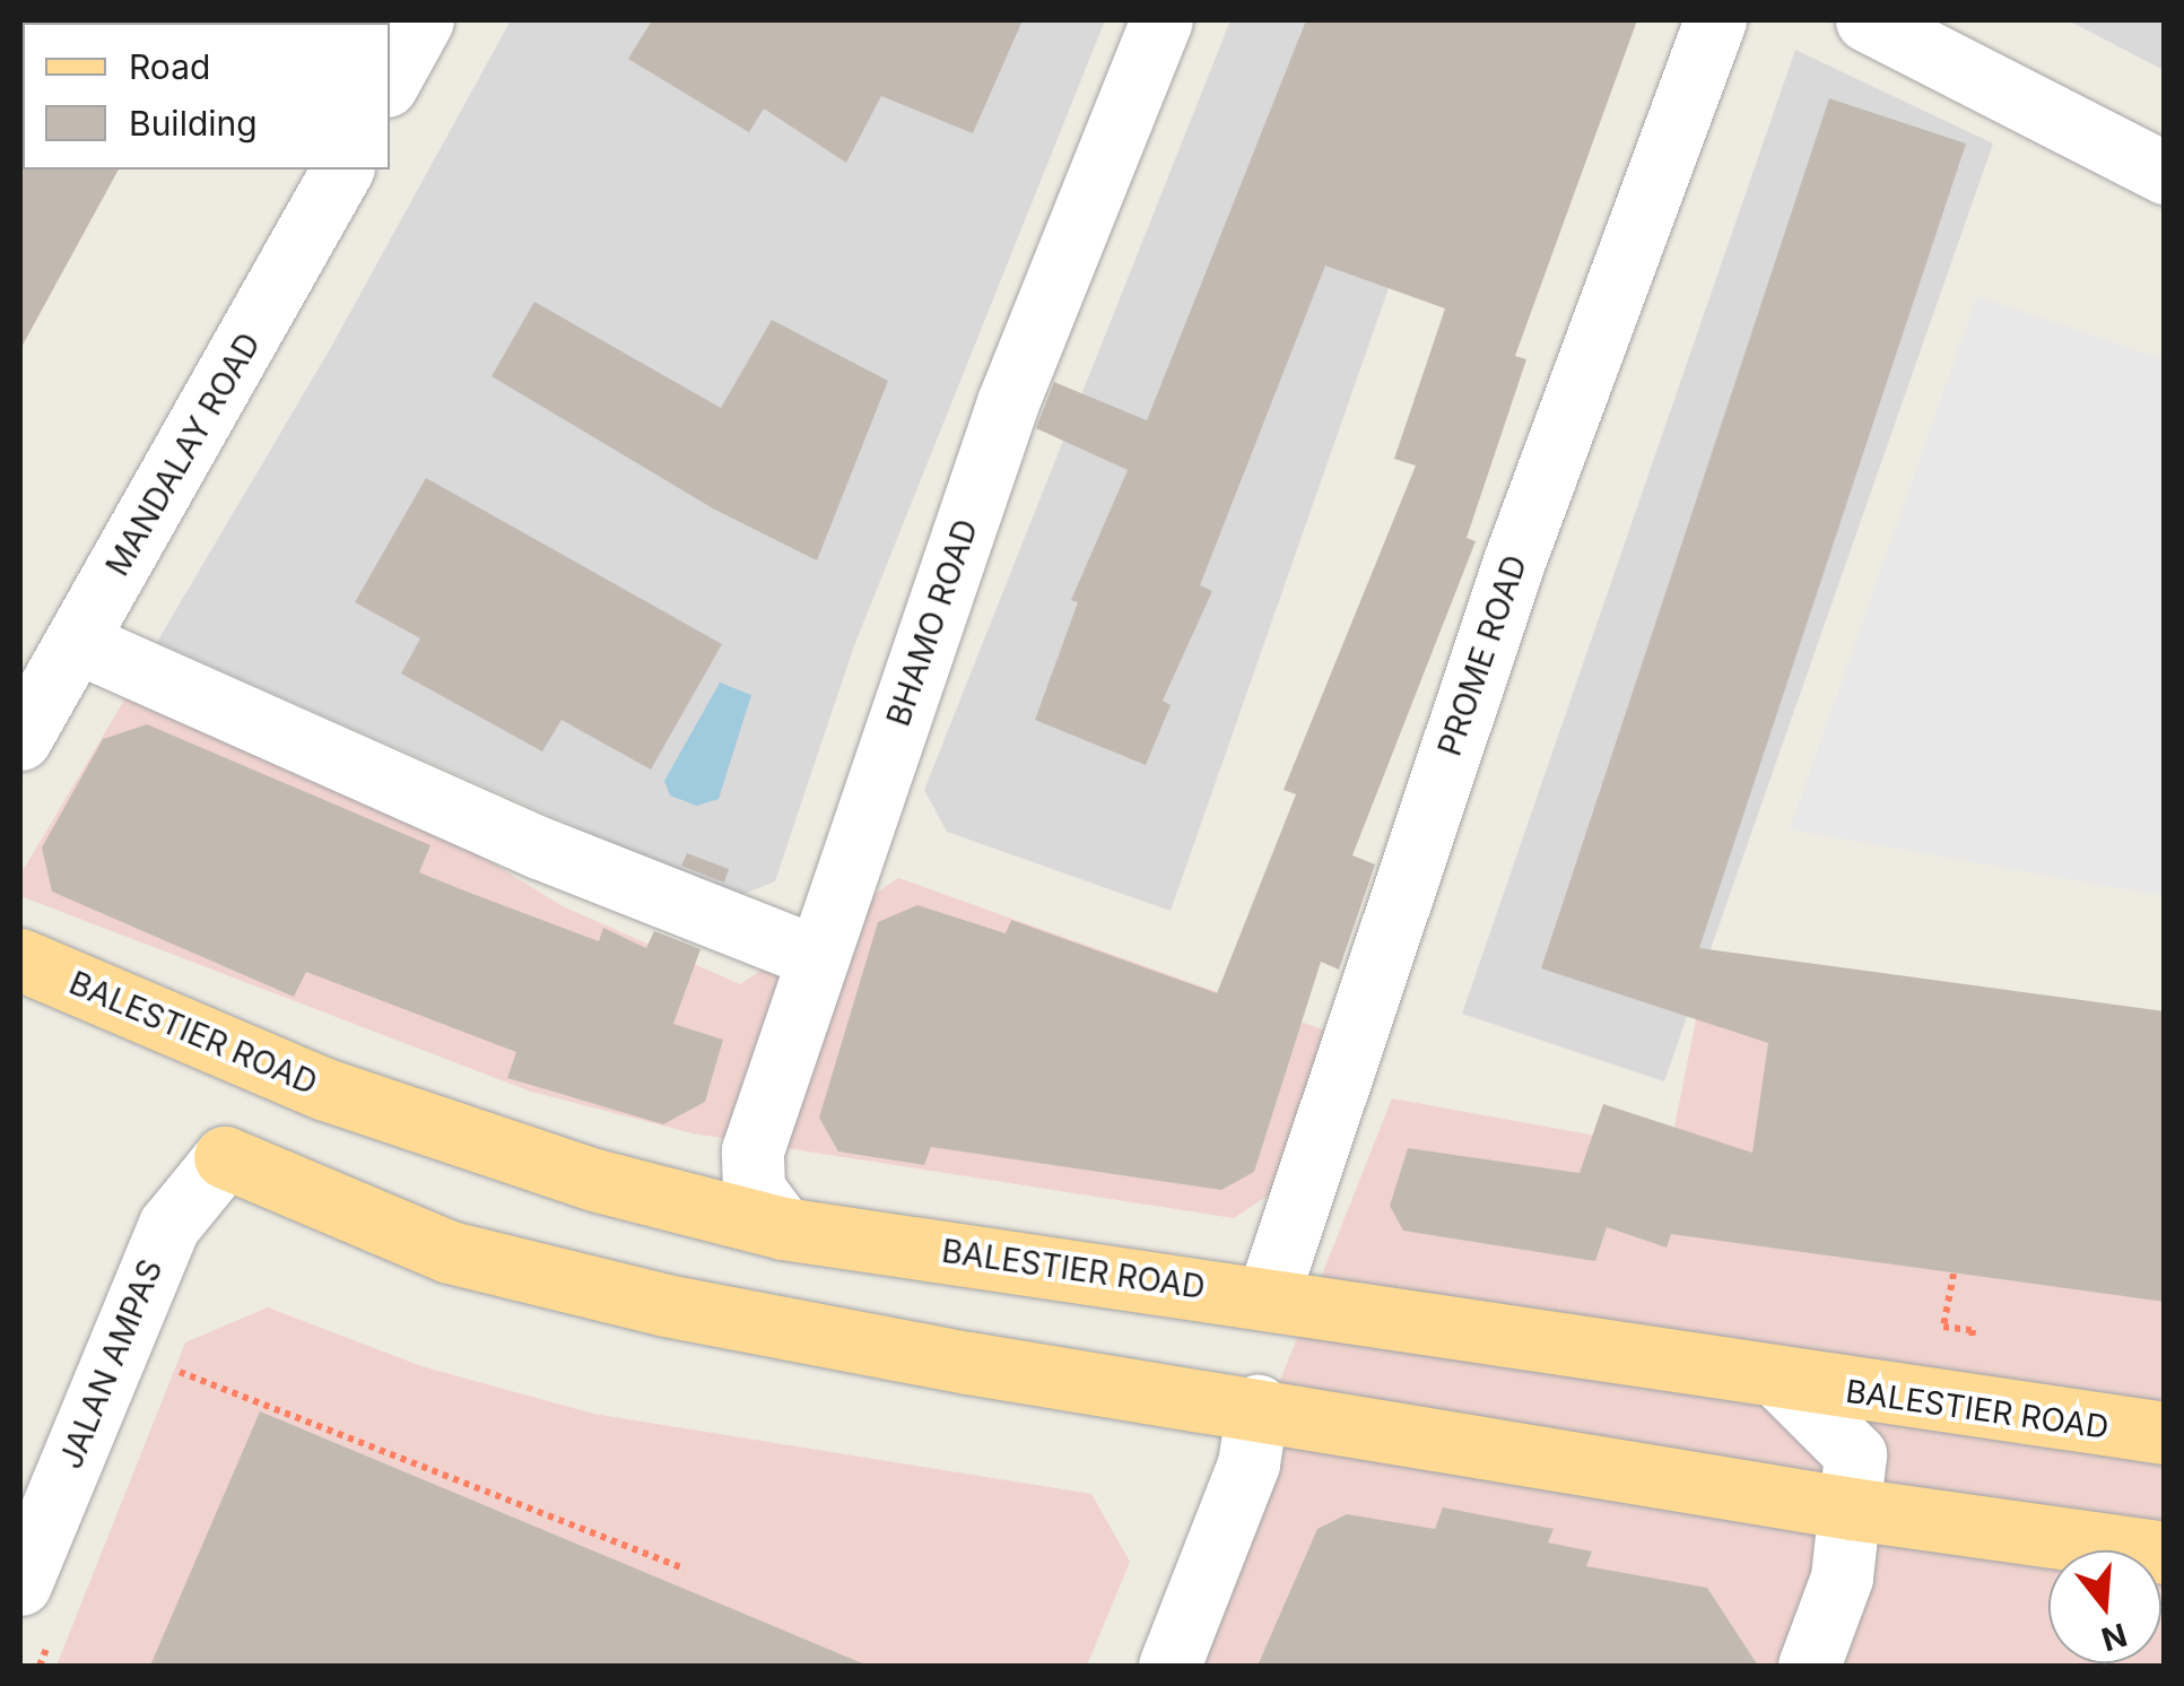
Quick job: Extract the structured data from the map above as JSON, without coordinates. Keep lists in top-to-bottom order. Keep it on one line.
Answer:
{"streets":{"main road":["BALESTIER ROAD"],"street":["MANDALAY ROAD","BHAMO ROAD","PROME ROAD","JALAN AMPAS"]},"crossings":[["BHAMO ROAD","BALESTIER ROAD"],["PROME ROAD","BALESTIER ROAD"]],"legend":["Road","Building"],"north":"bottom"}
